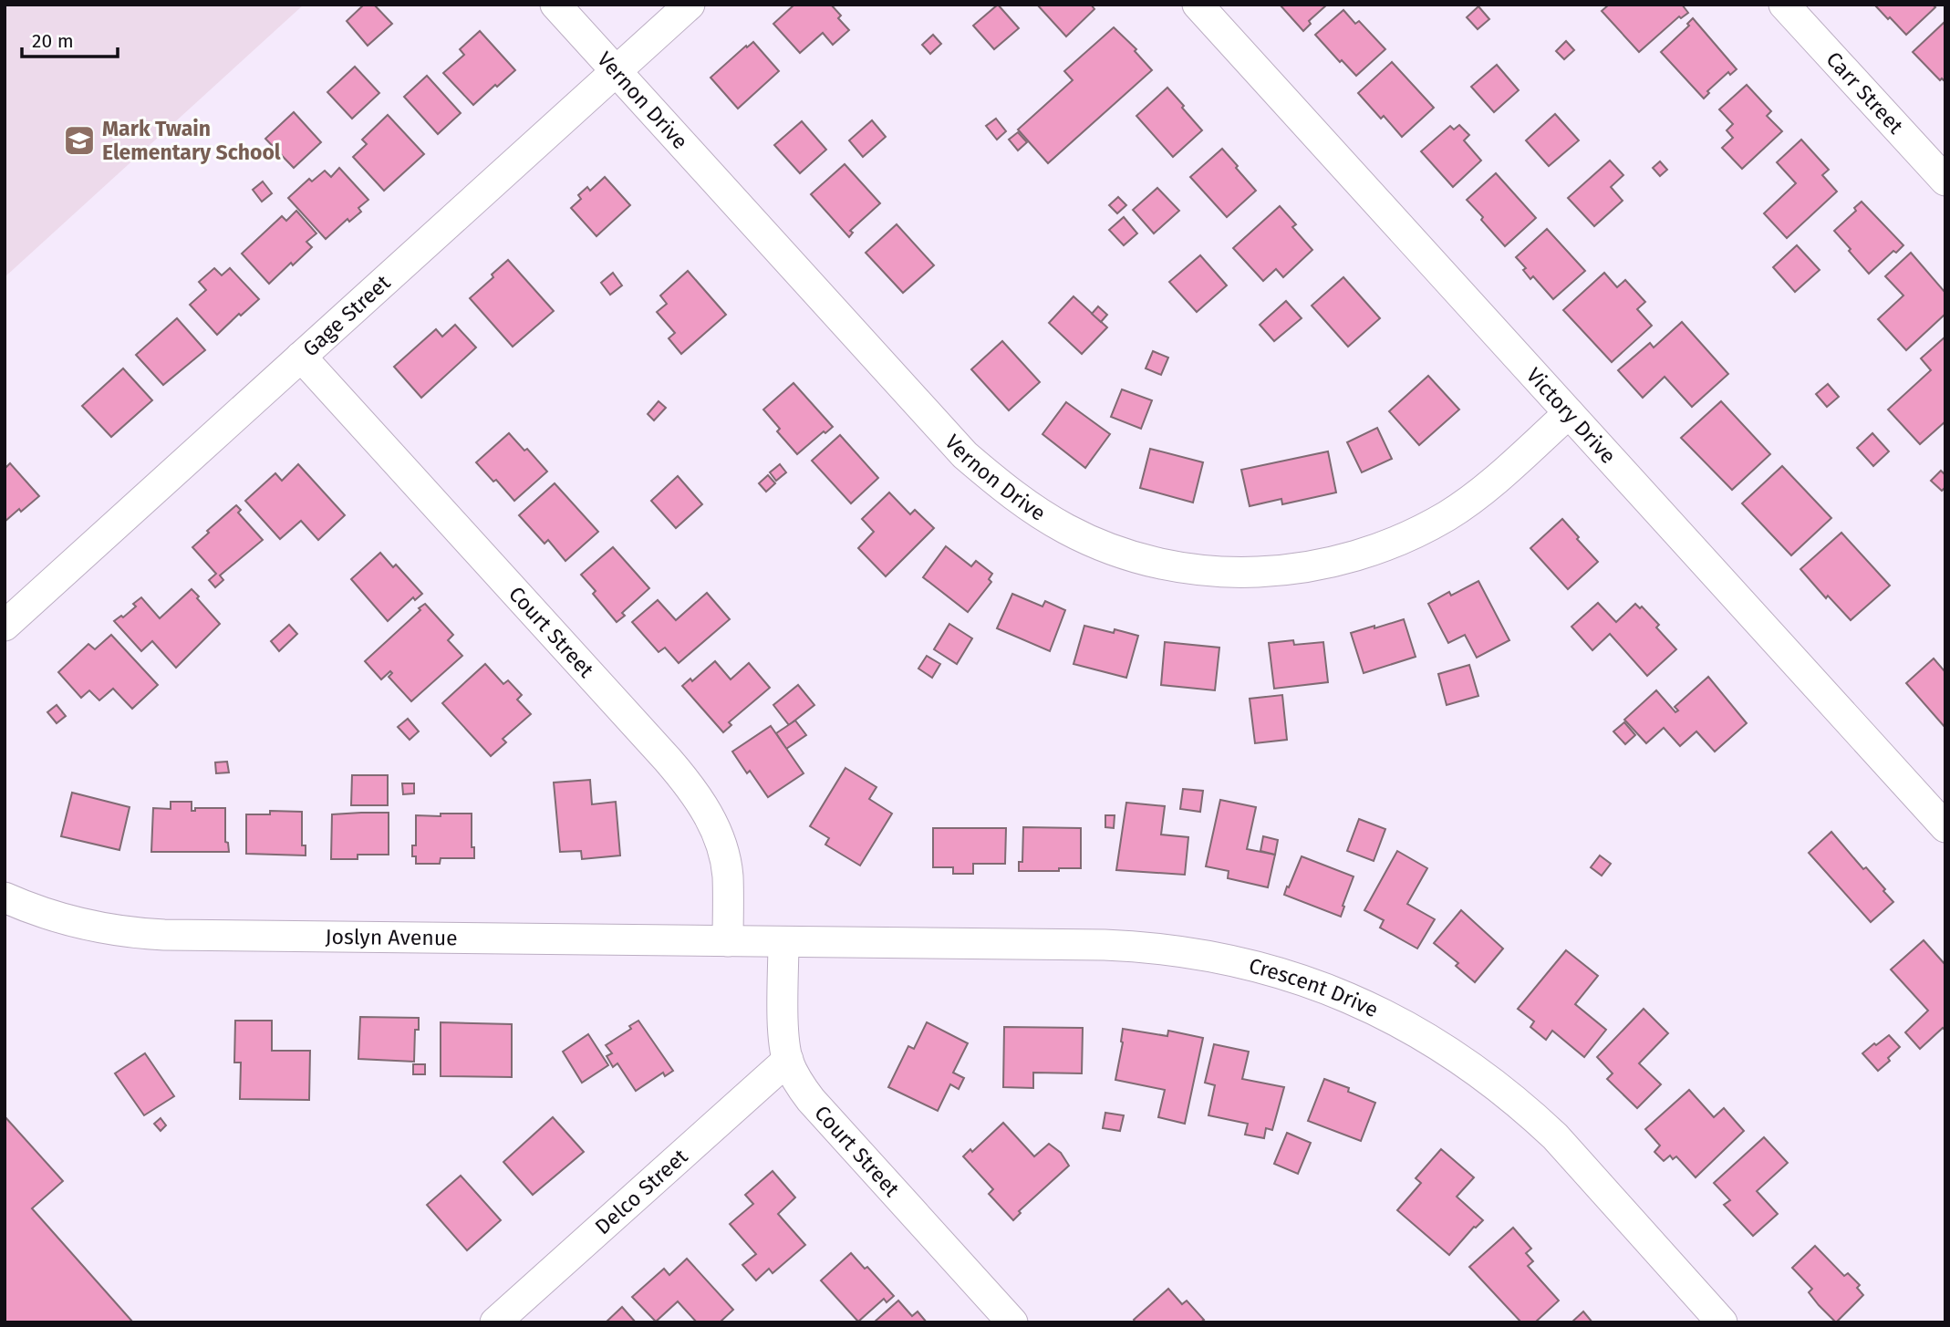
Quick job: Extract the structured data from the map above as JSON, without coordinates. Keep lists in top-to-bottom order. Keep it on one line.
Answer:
{"streets":{"street":["Carr Street","Vernon Drive","Gage Street","Victory Drive","Court Street","Joslyn Avenue","Crescent Drive","Delco Street"]},"crossings":[["Vernon Drive","Gage Street"],["Vernon Drive","Victory Drive"],["Gage Street","Court Street"],["Court Street","Joslyn Avenue"],["Court Street","Crescent Drive"],["Court Street","Delco Street"],["Joslyn Avenue","Crescent Drive"]],"places":{"school or university":["Mark Twain Elementary School"]},"scale_bar":"20 m"}
